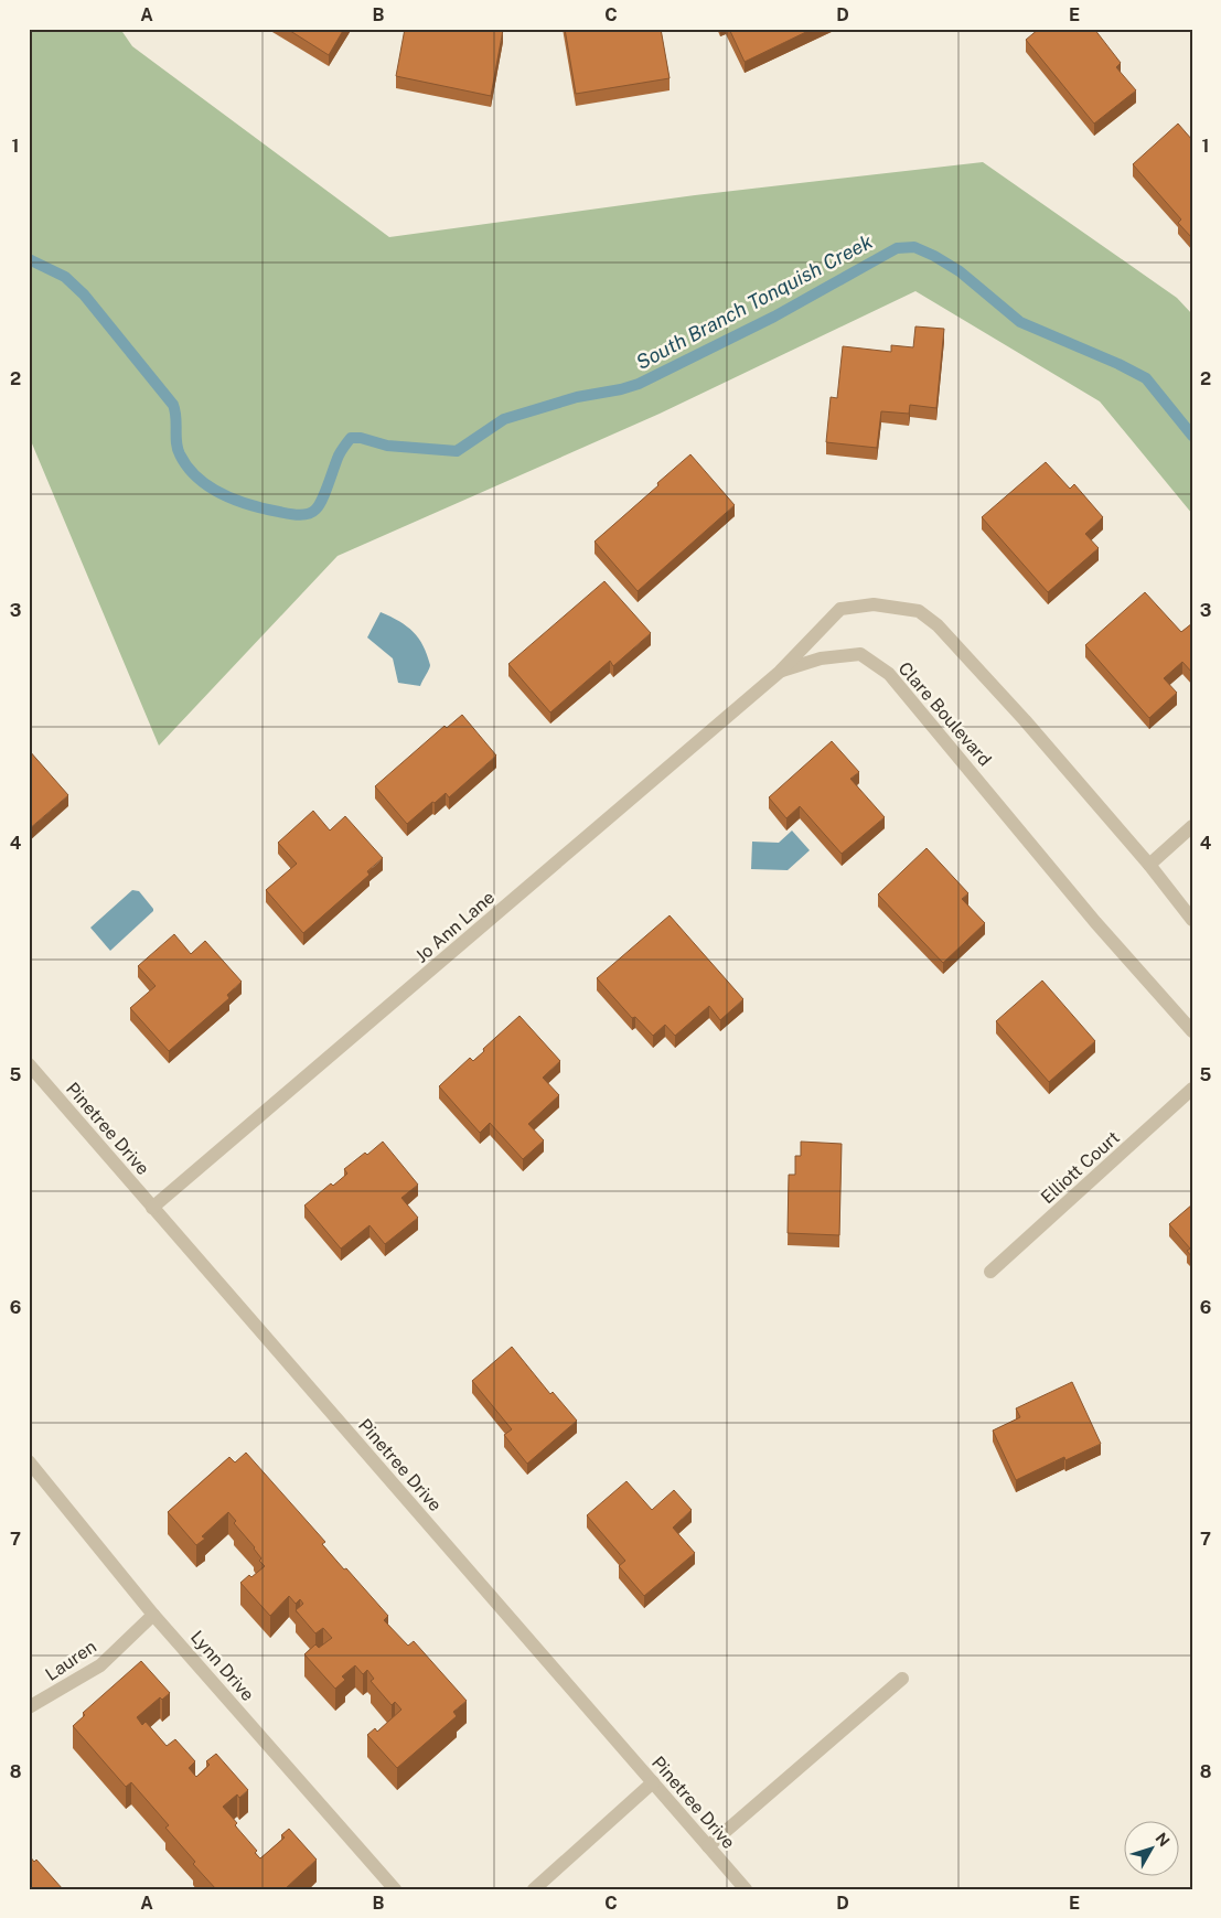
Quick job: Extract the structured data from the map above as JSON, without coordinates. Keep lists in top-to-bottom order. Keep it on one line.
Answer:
{"streets":{"street":["Clare Boulevard","Jo Ann Lane","Pinetree Drive","Elliott Court","Lauren","Lynn Drive"]},"crossings":[["Clare Boulevard","Jo Ann Lane"],["Jo Ann Lane","Pinetree Drive"],["Lauren","Lynn Drive"]],"water":["South Branch Tonquish Creek"],"north":"top right","grid":{"columns":["A","B","C","D","E"],"rows":["1","2","3","4","5","6","7","8"]}}
